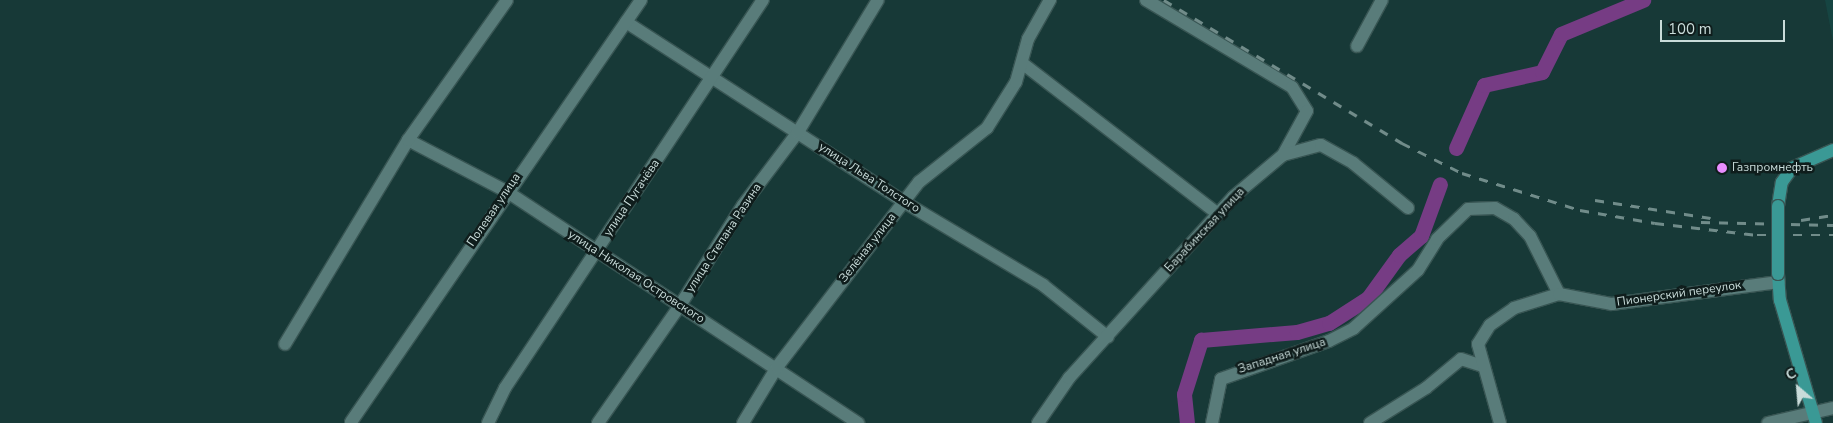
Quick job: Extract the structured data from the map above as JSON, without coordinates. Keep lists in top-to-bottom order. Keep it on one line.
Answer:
{"streets":{"street":["улица Льва Толстого","улица Пугачёва","Полевая улица","Барабинская улица","улица Степана Разина","Зелёная улица","улица Николая Островского","Пионерский переулок","Западная улица"]},"crossings":[["улица Льва Толстого","улица Пугачёва"],["улица Льва Толстого","Полевая улица"],["улица Льва Толстого","Барабинская улица"],["улица Льва Толстого","улица Степана Разина"],["улица Льва Толстого","Зелёная улица"],["улица Пугачёва","улица Николая Островского"],["Полевая улица","улица Николая Островского"],["улица Степана Разина","улица Николая Островского"],["Зелёная улица","улица Николая Островского"],["Пионерский переулок","Западная улица"]],"places":["Газпромнефть"],"scale_bar":"100 m","north":"top left"}
